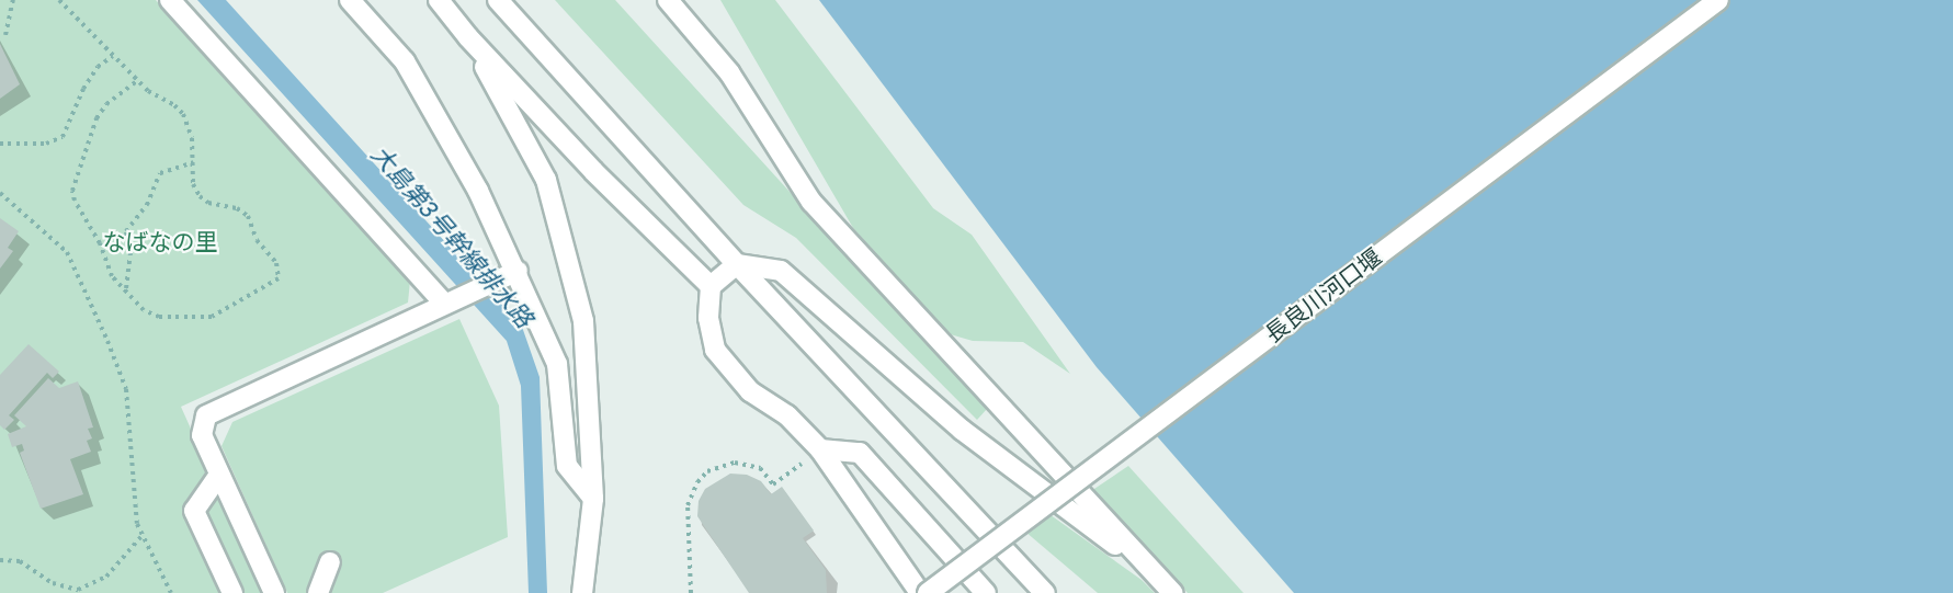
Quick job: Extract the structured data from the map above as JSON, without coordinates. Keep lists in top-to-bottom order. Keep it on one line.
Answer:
{"streets":{"street":["長良川河口堰"]},"water":["大島第3号幹線排水路"],"parks":["なばなの里"]}
